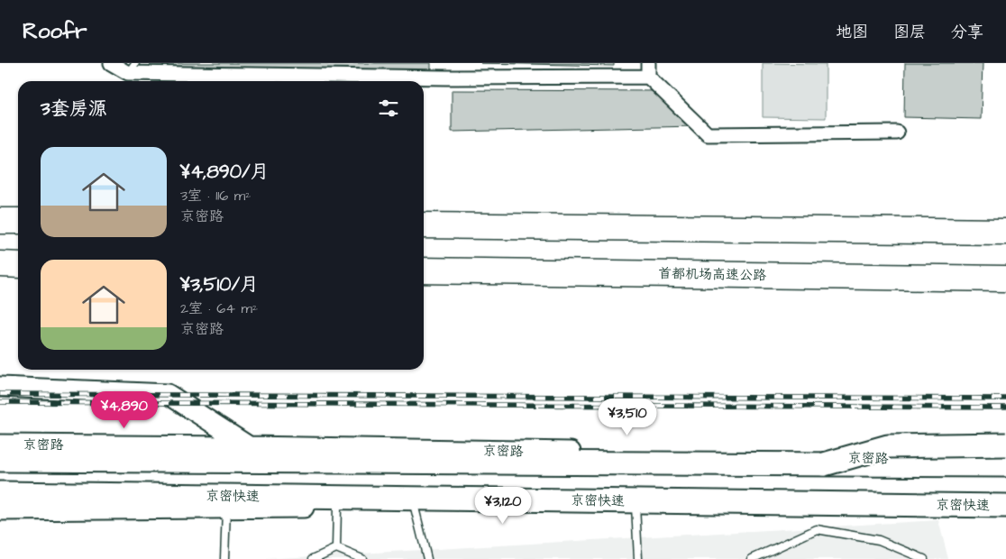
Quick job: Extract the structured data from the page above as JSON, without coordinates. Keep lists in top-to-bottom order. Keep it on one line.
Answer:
{"streets":{"highway":["首都机场高速公路","京密快速"],"main road":["京密路"]},"page":{"header":"Roofr","nav":["地图","图层","分享"],"heading":"3套房源","list":[{"name":"¥4,890/月","note":"3室 · 116 m² · 京密路"},{"name":"¥3,510/月","note":"2室 · 64 m² · 京密路"}],"price":["¥4,890","¥3,510","¥3,120"]}}
